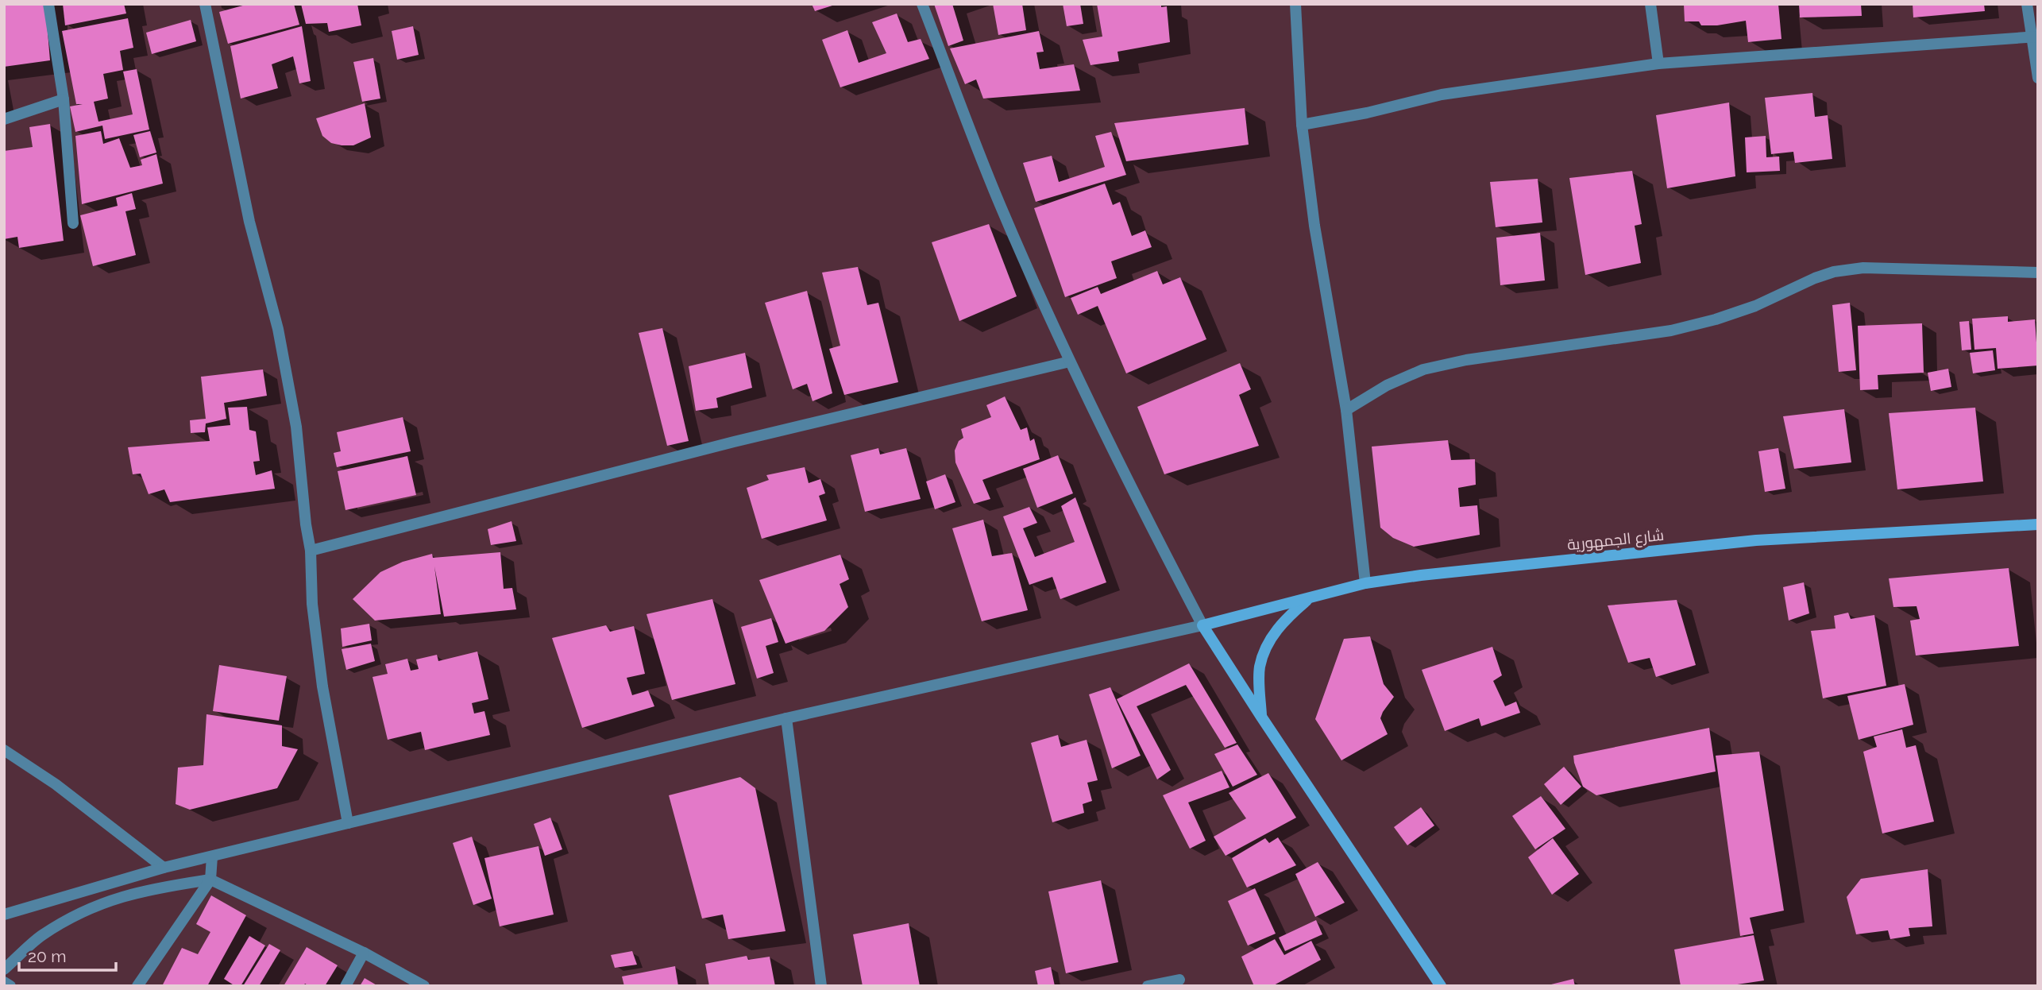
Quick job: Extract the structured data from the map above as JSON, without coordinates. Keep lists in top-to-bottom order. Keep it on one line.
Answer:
{"streets":{"main road":["شارع الجمهورية"]},"scale_bar":"20 m"}
